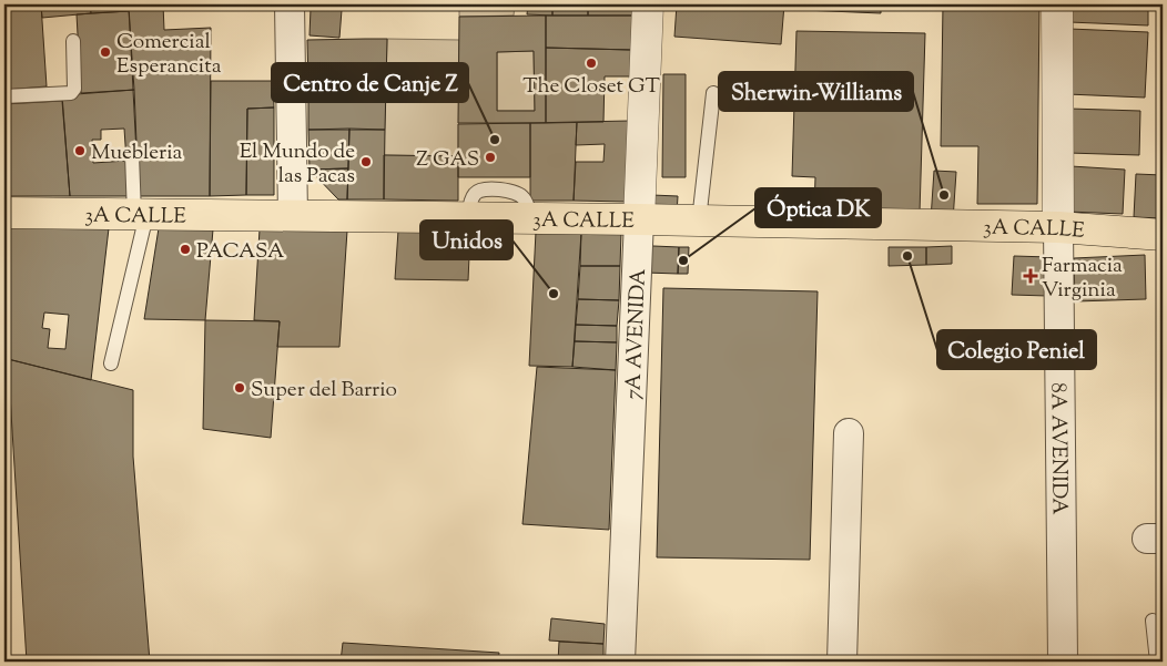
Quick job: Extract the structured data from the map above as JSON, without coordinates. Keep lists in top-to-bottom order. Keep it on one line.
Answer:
{"streets":{"main road":["3A CALLE"],"street":["7A AVENIDA","8A AVENIDA"]},"crossings":[["3A CALLE","7A AVENIDA"],["3A CALLE","8A AVENIDA"]],"places":{"other":["Comercial Esperancita","The Closet GT","Centro de Canje Z","Muebleria","Z GAS","El Mundo de las Pacas","Sherwin-Williams","PACASA","Colegio Peniel","Óptica DK","Unidos","Super del Barrio"],"health":["Farmacia Virginia"]}}
